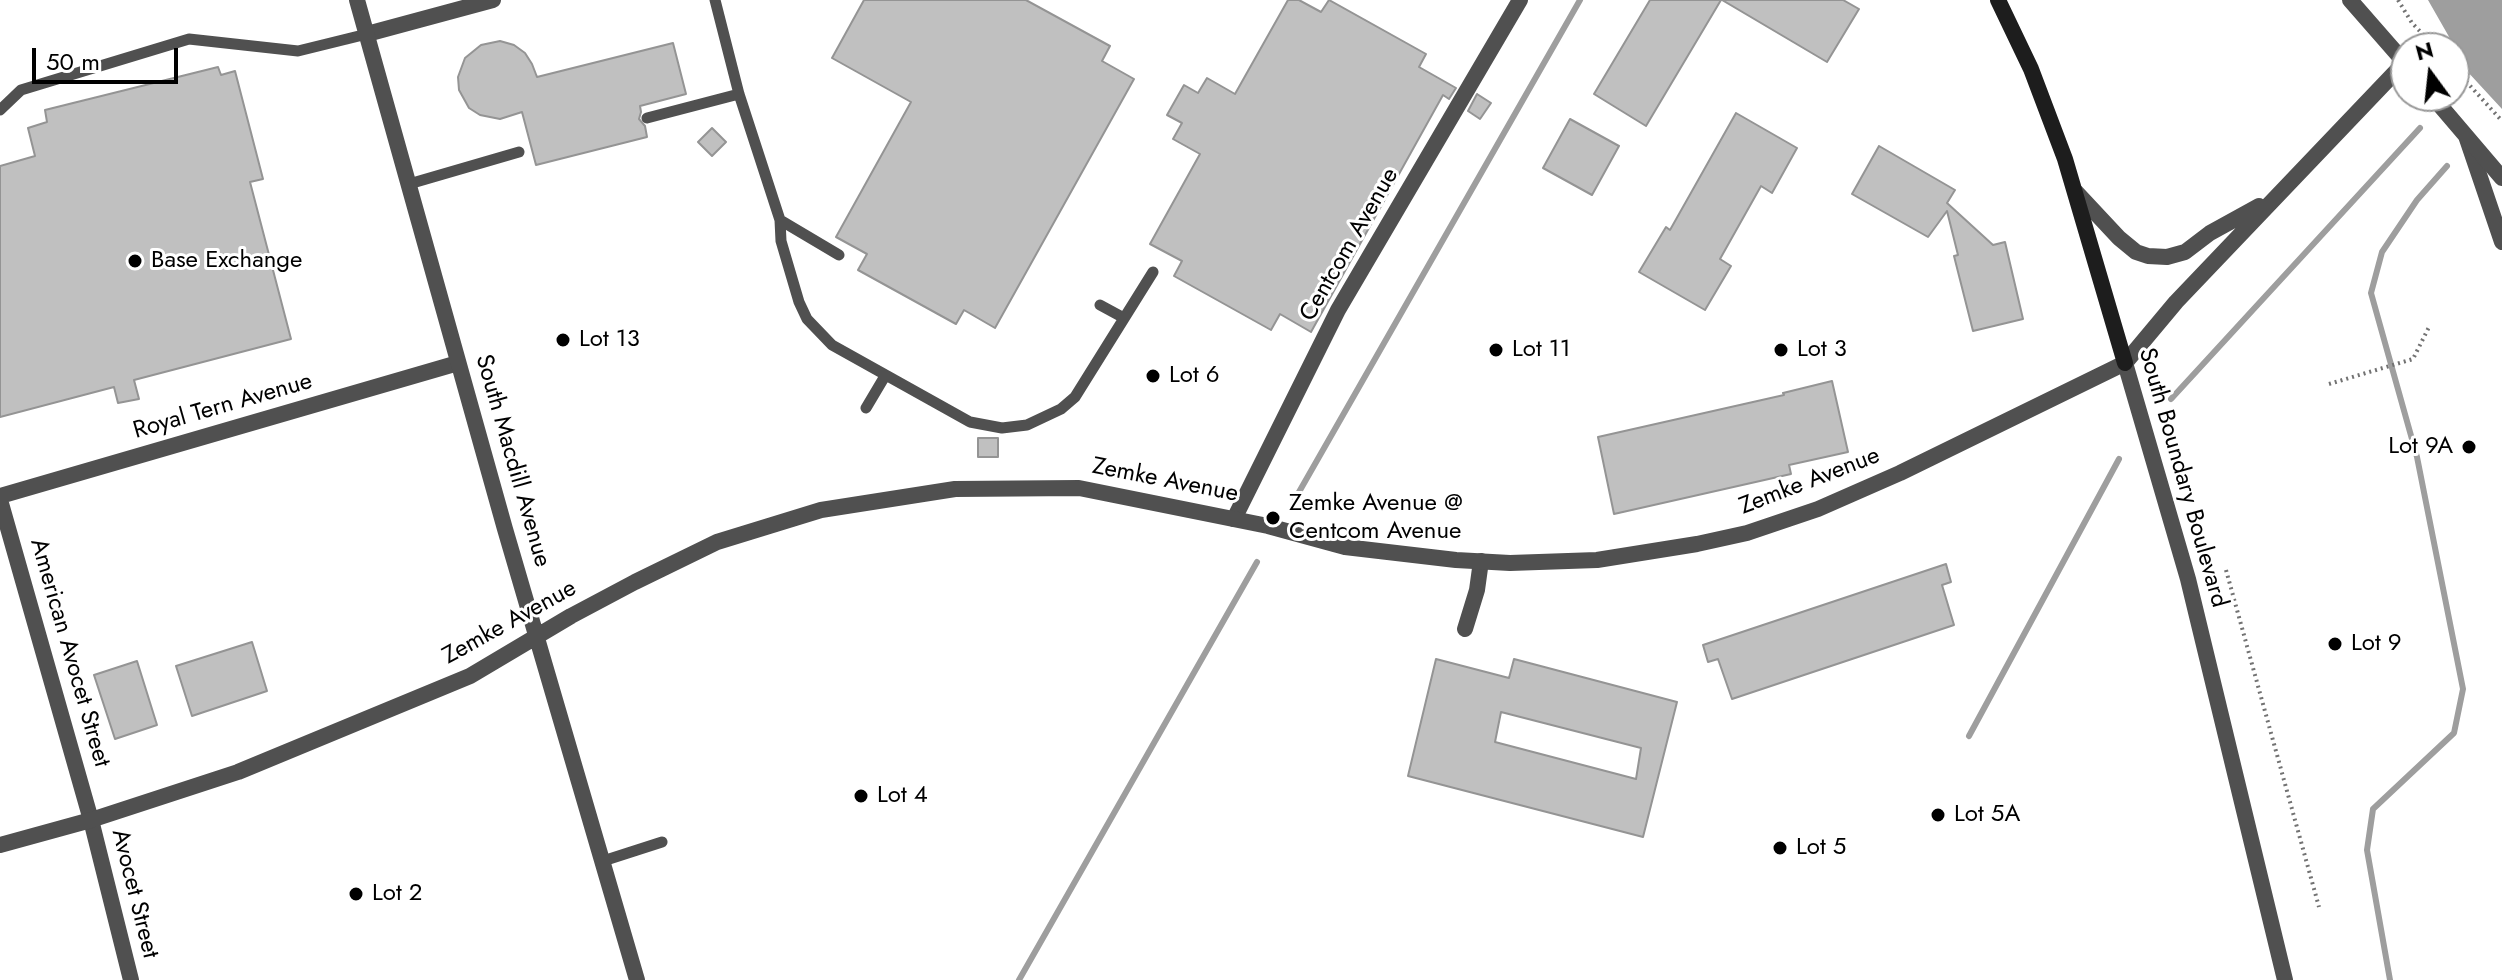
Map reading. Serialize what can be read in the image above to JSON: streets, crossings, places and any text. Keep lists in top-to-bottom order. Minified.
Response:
{"streets":{"main road":["South Boundary Boulevard"],"street":["Centcom Avenue","Royal Tern Avenue","South Macdill Avenue","Zemke Avenue","American Avocet Street","Avocet Street"]},"crossings":[["Centcom Avenue","Zemke Avenue"],["Royal Tern Avenue","South Macdill Avenue"],["Royal Tern Avenue","American Avocet Street"],["South Macdill Avenue","Zemke Avenue"],["South Boundary Boulevard","Zemke Avenue"],["Zemke Avenue","American Avocet Street"],["Zemke Avenue","Avocet Street"],["American Avocet Street","Avocet Street"]],"places":["Base Exchange","Lot 13","Lot 11","Lot 3","Lot 6","Lot 9A","Zemke Avenue @ Centcom Avenue","Lot 9","Lot 4","Lot 5A","Lot 5","Lot 2"],"scale_bar":"50 m","north":"top"}
